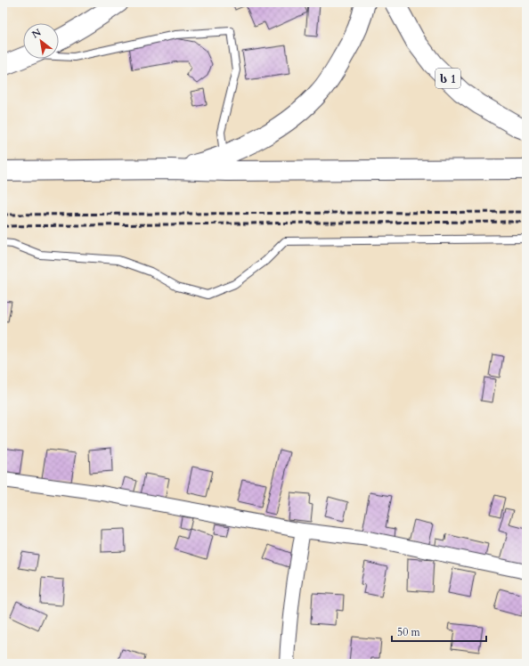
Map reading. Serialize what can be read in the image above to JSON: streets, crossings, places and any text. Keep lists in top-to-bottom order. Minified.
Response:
{"streets":{"main road":["ს 1"]},"scale_bar":"50 m","north":"top left"}
